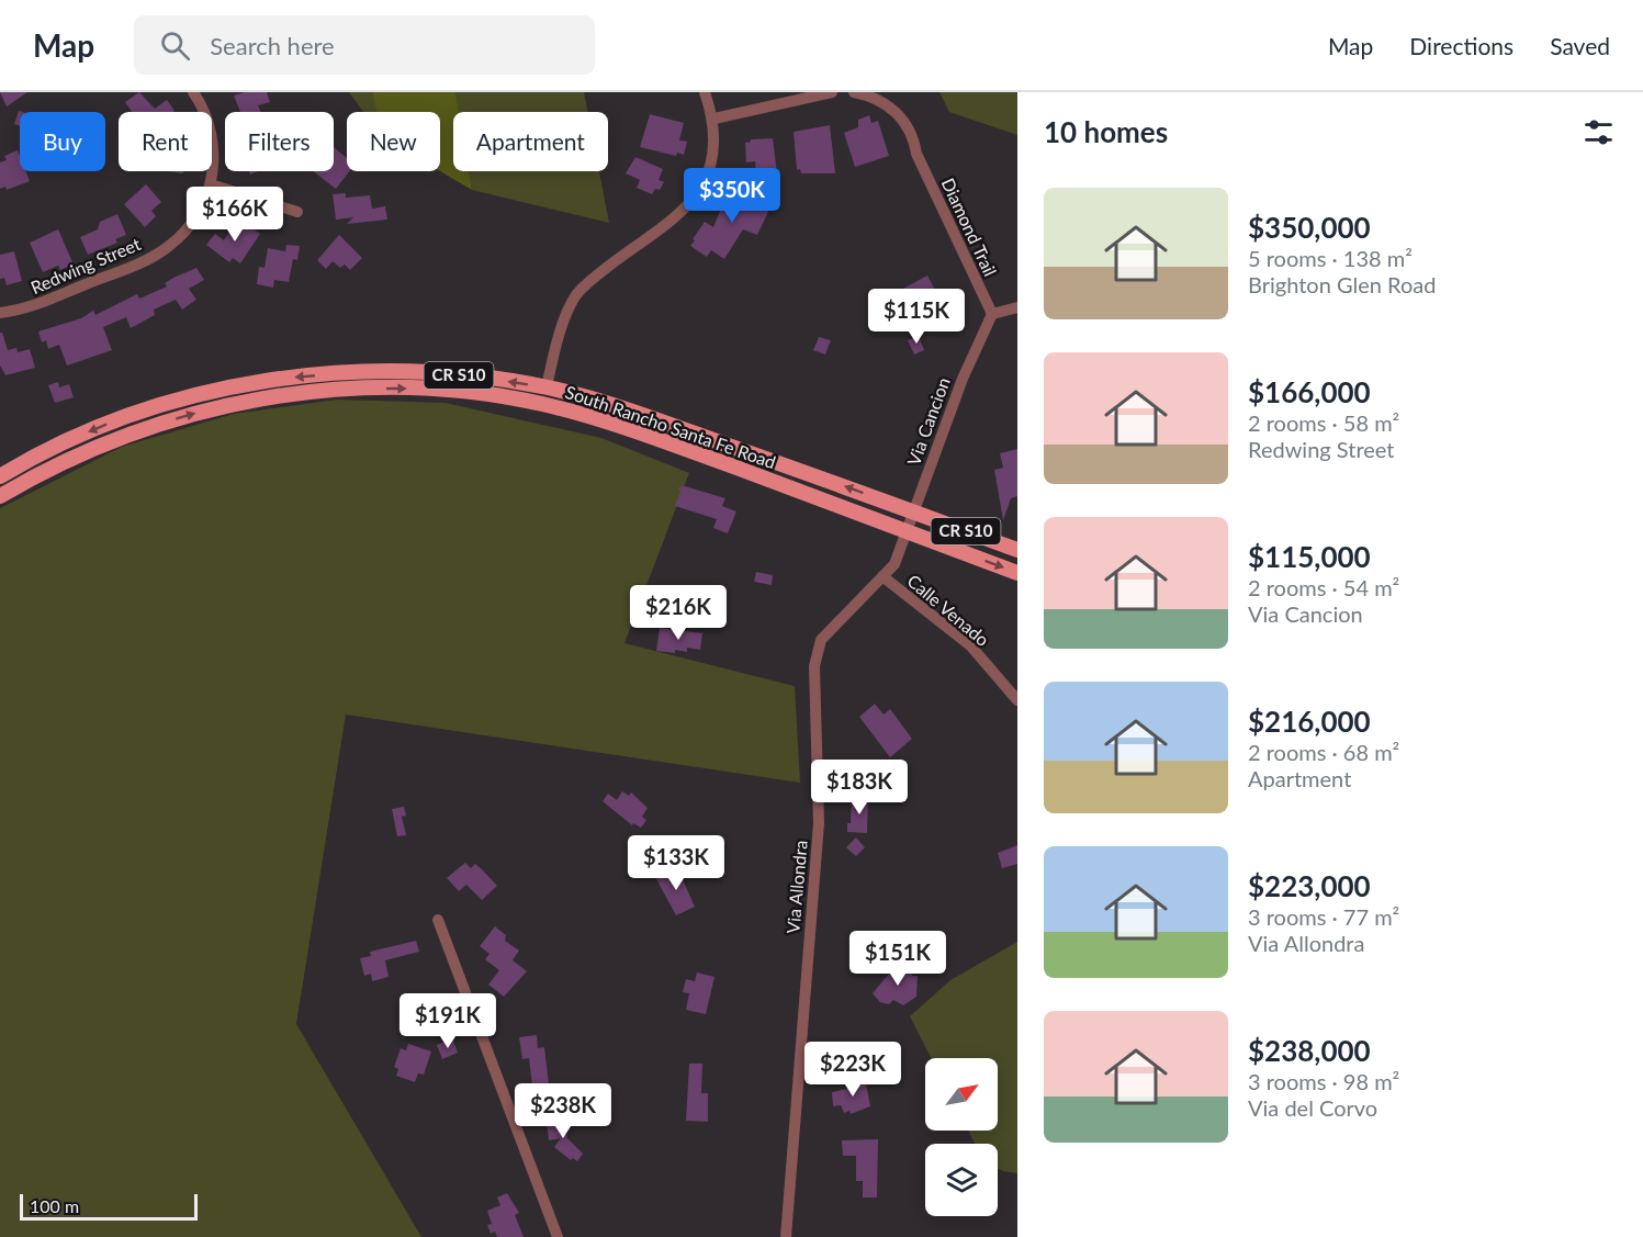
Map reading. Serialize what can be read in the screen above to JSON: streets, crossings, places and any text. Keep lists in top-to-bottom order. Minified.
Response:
{"streets":{"main road":["CR S10","South Rancho Santa Fe Road"],"street":["Diamond Trail","Redwing Street","Via Cancion","Calle Venado","Via Allondra"]},"crossings":[["Diamond Trail","Via Cancion"],["Via Cancion","South Rancho Santa Fe Road"],["Via Cancion","Via Allondra"],["South Rancho Santa Fe Road","Via Allondra"],["Calle Venado","Via Allondra"]],"scale_bar":"100 m","north":"top right","page":{"header":"Map","search":"Search here","nav":["Map","Directions","Saved"],"heading":"10 homes","chip":["Buy","Rent","Filters","New","Apartment"],"price":["$350K","$166K","$115K","$216K","$183K","$133K","$151K","$191K","$223K","$238K"],"list":[{"name":"$350,000","note":"5 rooms · 138 m² · Brighton Glen Road"},{"name":"$166,000","note":"2 rooms · 58 m² · Redwing Street"},{"name":"$115,000","note":"2 rooms · 54 m² · Via Cancion"},{"name":"$216,000","note":"2 rooms · 68 m² · Apartment"},{"name":"$223,000","note":"3 rooms · 77 m² · Via Allondra"},{"name":"$238,000","note":"3 rooms · 98 m² · Via del Corvo"}],"scale":"100 m"}}
